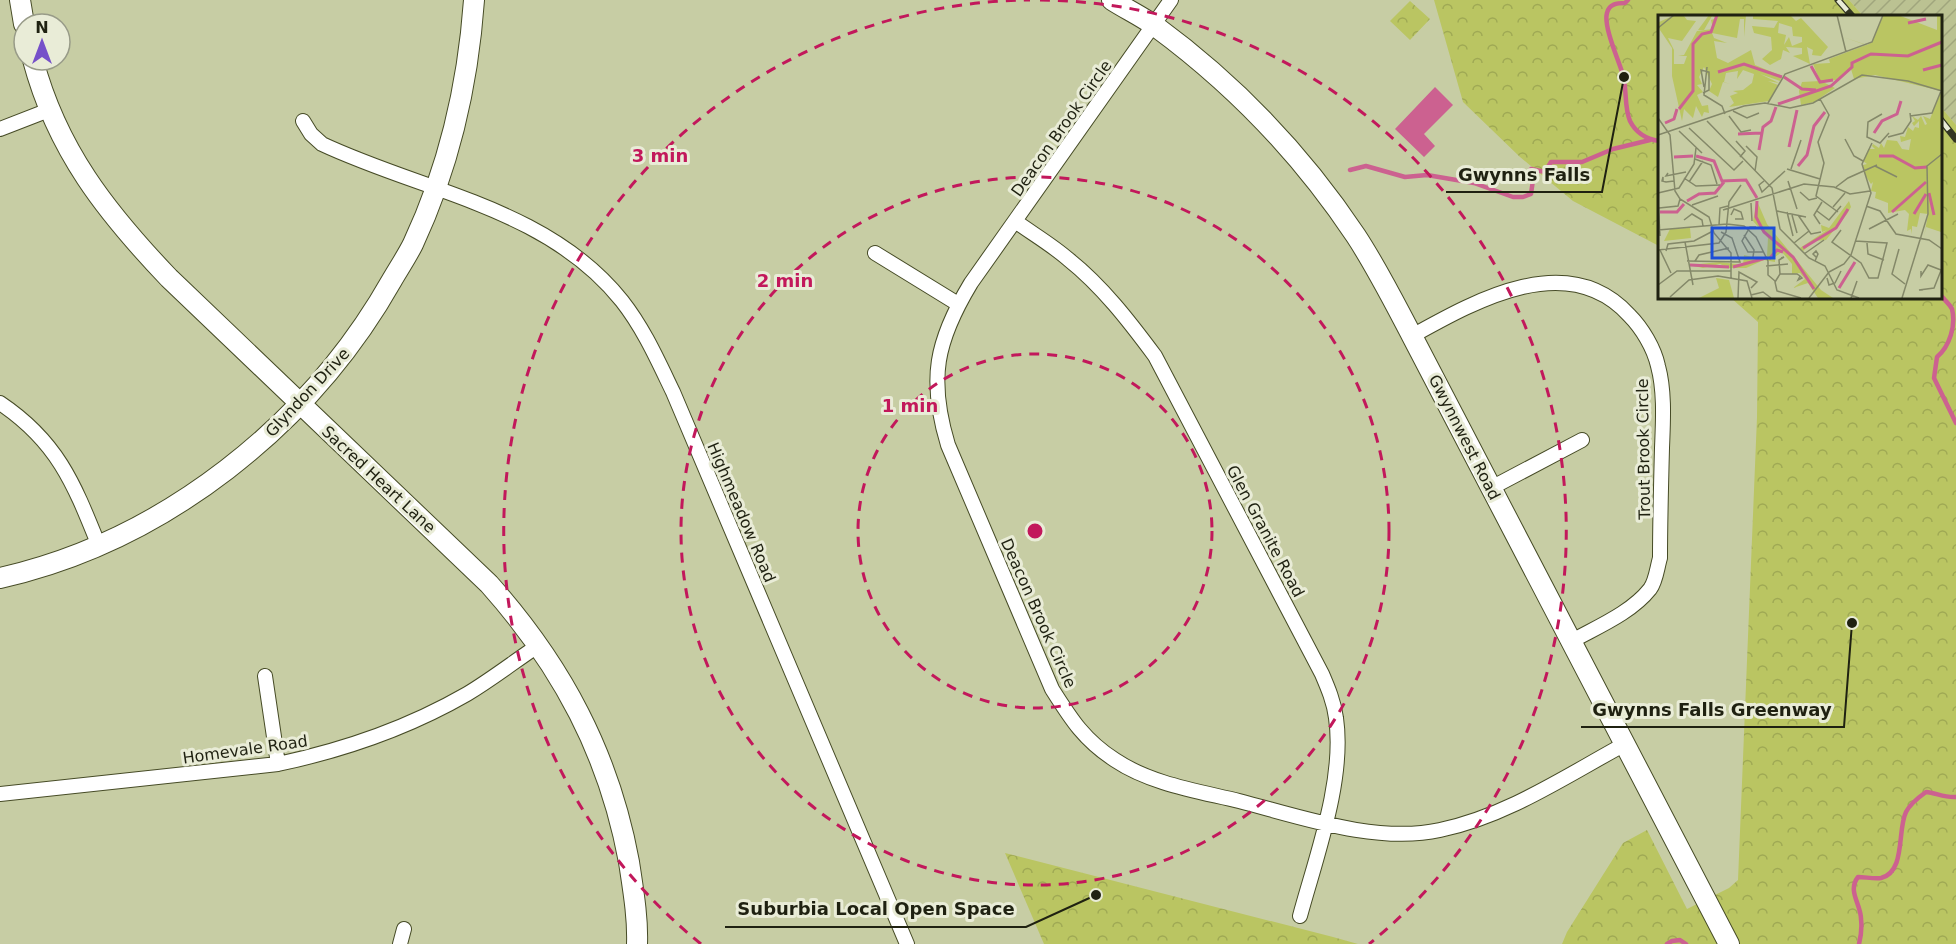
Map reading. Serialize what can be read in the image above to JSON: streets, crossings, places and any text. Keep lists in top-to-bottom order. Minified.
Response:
{"streets":{"street":["Deacon Brook Circle","Glyndon Drive","Gwynnwest Road","Trout Brook Circle","Sacred Heart Lane","Highmeadow Road","Glen Granite Road","Homevale Road"]},"crossings":[["Deacon Brook Circle","Gwynnwest Road"],["Deacon Brook Circle","Glen Granite Road"],["Glyndon Drive","Sacred Heart Lane"],["Glyndon Drive","Highmeadow Road"],["Gwynnwest Road","Trout Brook Circle"],["Sacred Heart Lane","Homevale Road"]],"places":["Gwynns Falls","Gwynns Falls Greenway","Suburbia Local Open Space"],"north":"top","rings":["3 min","2 min","1 min"]}
